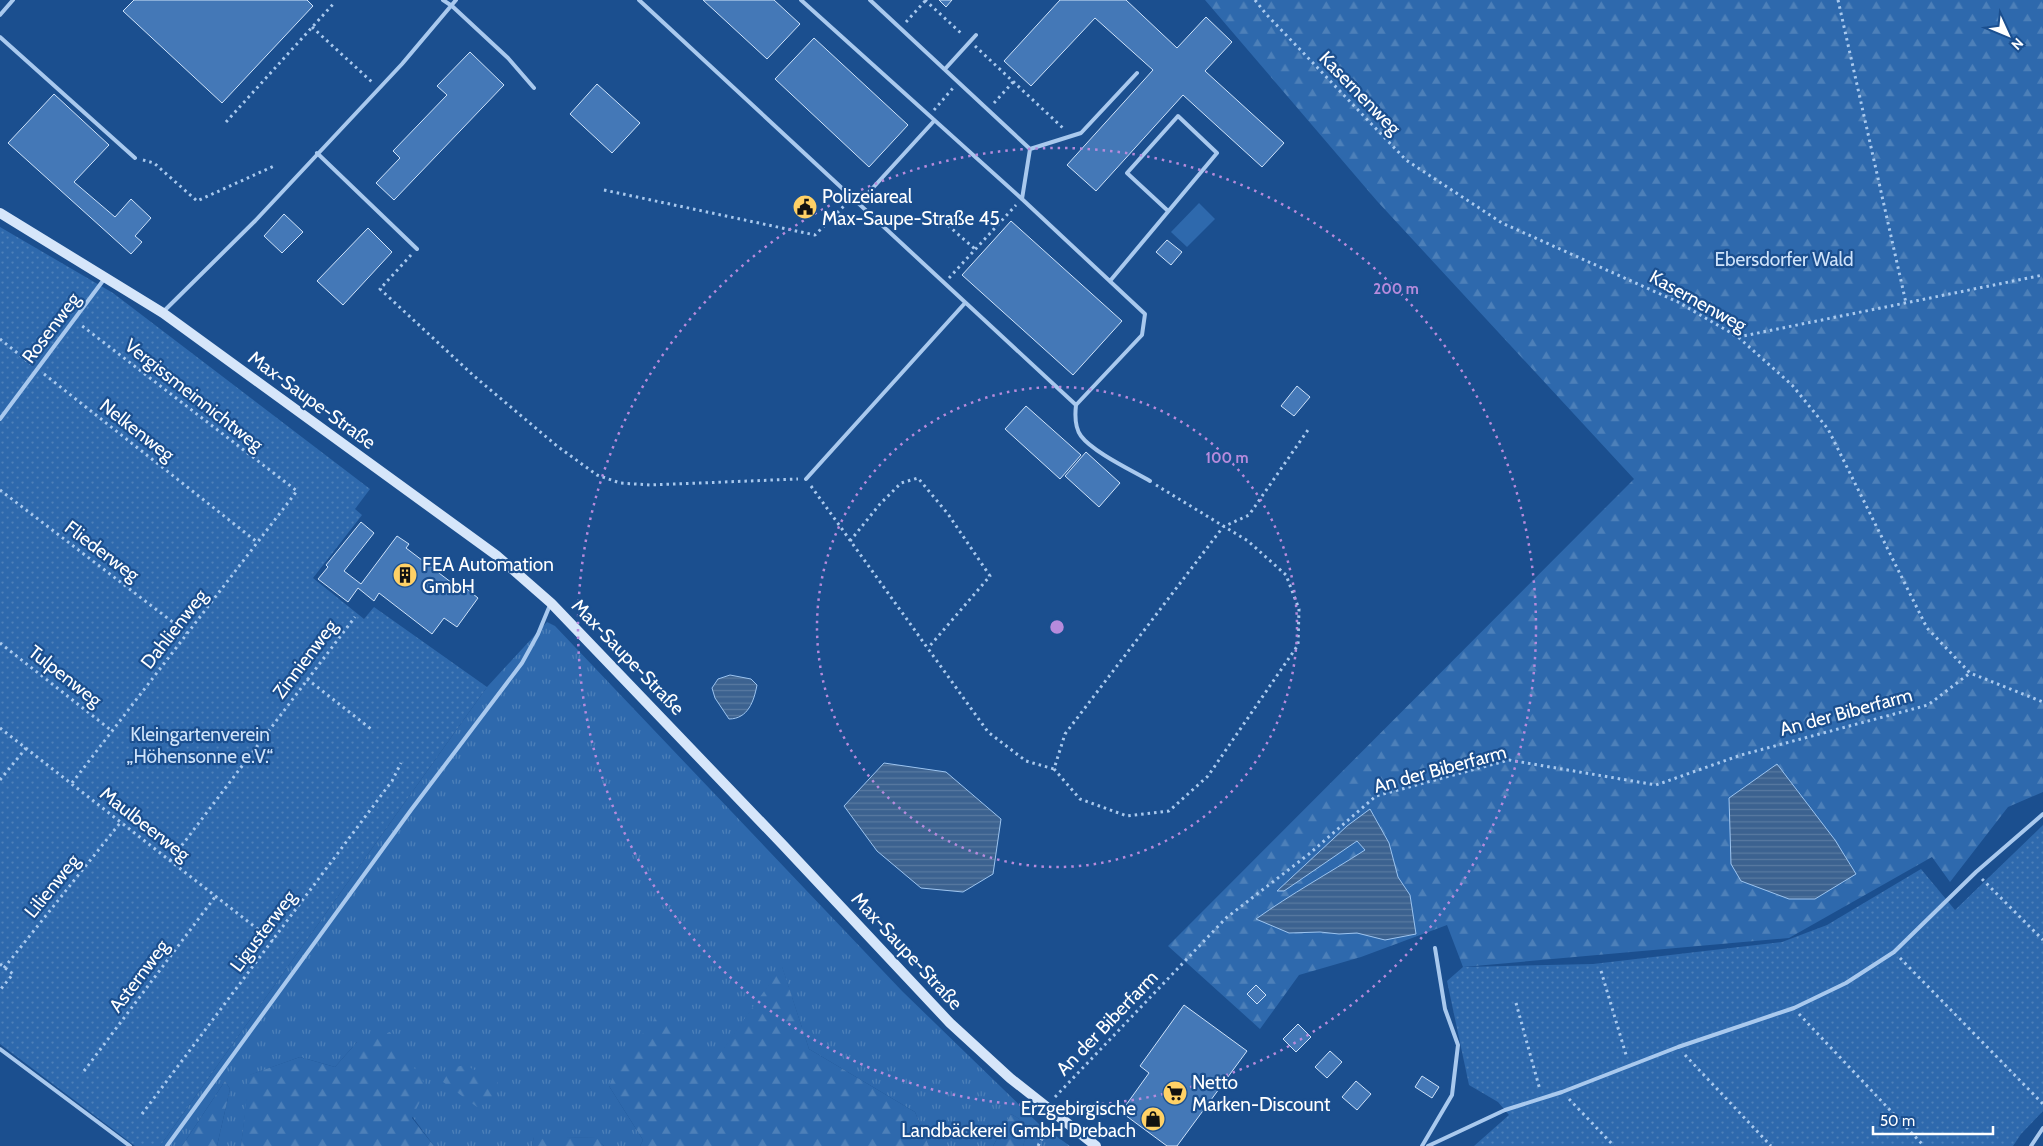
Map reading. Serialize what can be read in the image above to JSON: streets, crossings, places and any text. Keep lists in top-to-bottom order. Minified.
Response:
{"streets":{"street":["Max-Saupe-Straße"],"lane":["Rosenweg"],"path":["Kasernenweg","Vergissmeinnichtweg","Nelkenweg","Fliederweg","Dahlienweg","Zinnienweg","Tulpenweg","An der Biberfarm","Maulbeerweg","Lilienweg","Ligusterweg","Asternweg"]},"crossings":[["Kasernenweg","An der Biberfarm"],["Rosenweg","Vergissmeinnichtweg"],["Rosenweg","Max-Saupe-Straße"],["Rosenweg","Nelkenweg"],["Vergissmeinnichtweg","Dahlienweg"],["Max-Saupe-Straße","An der Biberfarm"],["Nelkenweg","Dahlienweg"],["Fliederweg","Dahlienweg"],["Dahlienweg","Tulpenweg"],["Dahlienweg","Maulbeerweg"],["Zinnienweg","Maulbeerweg"],["Maulbeerweg","Lilienweg"],["Maulbeerweg","Ligusterweg"],["Maulbeerweg","Asternweg"]],"parks":["Ebersdorfer Wald","Kleingartenverein „Höhensonne e.V.“"],"places":{"public building":["Polizeiareal Max-Saupe-Straße 45"],"building":["FEA Automation GmbH"],"supermarket":["Netto Marken-Discount"],"shop":["Erzgebirgische Landbäckerei GmbH Drebach"]},"scale_bar":"50 m","north":"bottom right","rings":["200 m","100 m"]}
